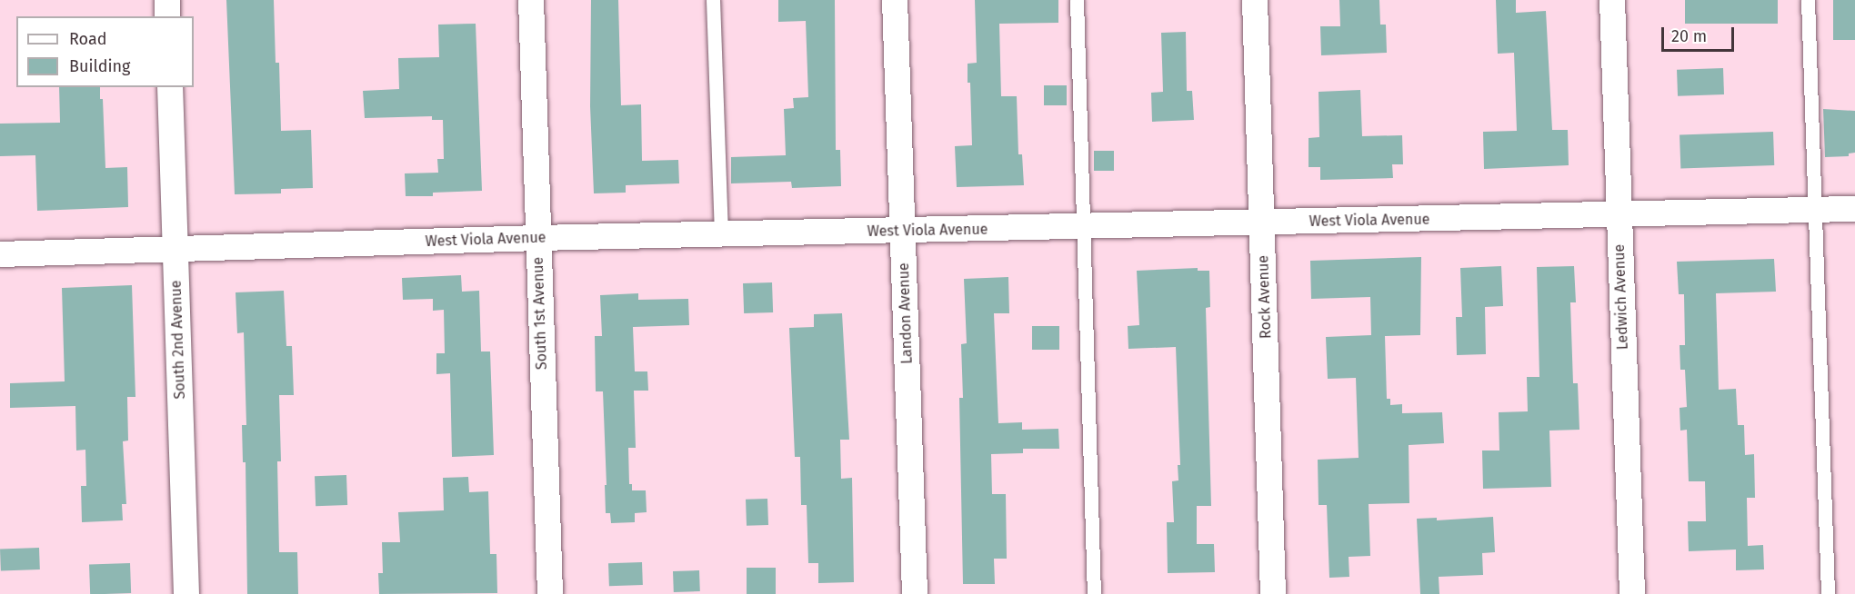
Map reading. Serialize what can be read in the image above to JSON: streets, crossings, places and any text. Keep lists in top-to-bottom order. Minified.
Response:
{"streets":{"street":["West Viola Avenue","Rock Avenue","Ledwich Avenue","South 1st Avenue","Landon Avenue","South 2nd Avenue"]},"crossings":[["West Viola Avenue","Rock Avenue"],["West Viola Avenue","Ledwich Avenue"],["West Viola Avenue","South 1st Avenue"],["West Viola Avenue","Landon Avenue"],["West Viola Avenue","South 2nd Avenue"]],"legend":["Road","Building"],"scale_bar":"20 m"}
